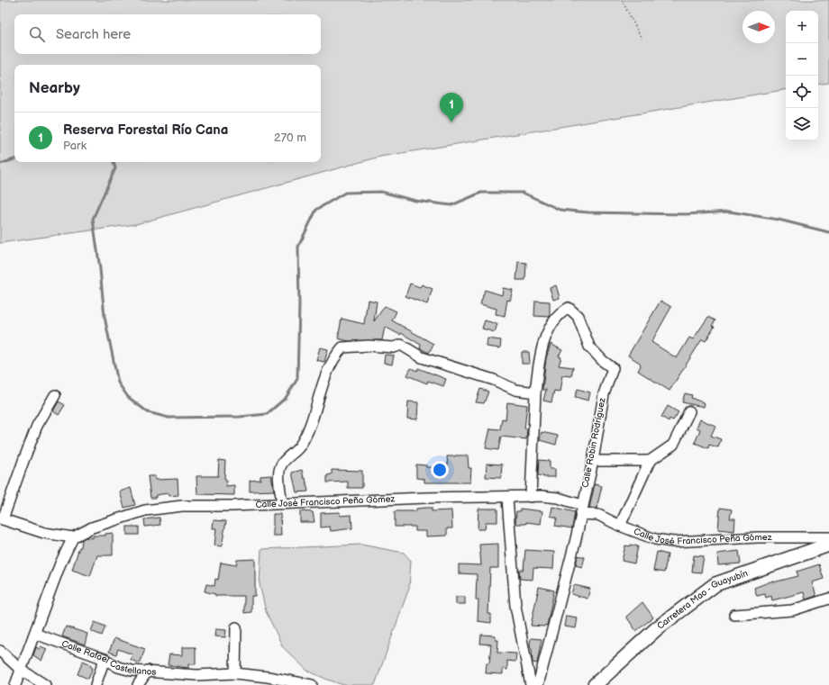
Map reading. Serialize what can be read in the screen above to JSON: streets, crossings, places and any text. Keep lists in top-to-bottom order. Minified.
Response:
{"streets":{"main road":["Carretera Mao - Guayubín"],"street":["Calle Robin Rodríguez","Calle José Francisco Peña Gómez","Calle Rafael Castellanos"]},"crossings":[["Calle Robin Rodríguez","Calle José Francisco Peña Gómez"]],"north":"right","page":{"map_buttons":["+","−"],"search":"Search here","heading":"Nearby","pins":"1","list":[{"mark":"1","name":"Reserva Forestal Río Cana","note":"Park","value":"270 m"}]}}
